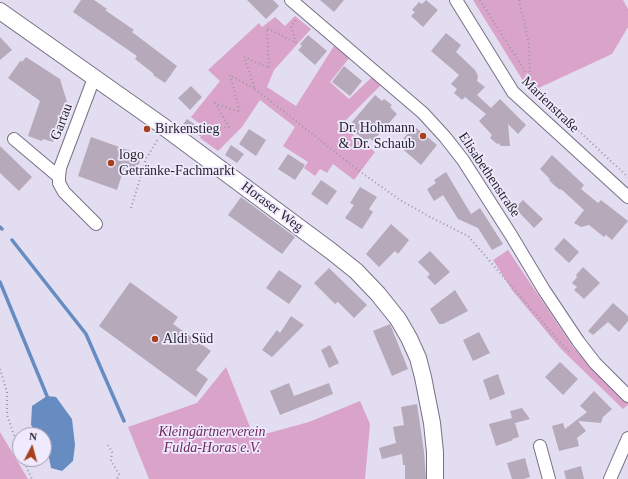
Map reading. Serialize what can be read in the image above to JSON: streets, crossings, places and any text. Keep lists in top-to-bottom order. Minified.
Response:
{"streets":{"main road":["Horaser Weg"],"street":["Marienstraße","Gartau","Elisabethenstraße"]},"crossings":[["Gartau","Horaser Weg"]],"parks":["Kleingärtnerverein Fulda-Horas e.V."],"places":["Birkenstieg","Dr. Hohmann & Dr. Schaub","logo Getränke-Fachmarkt","Aldi Süd"],"north":"top"}
